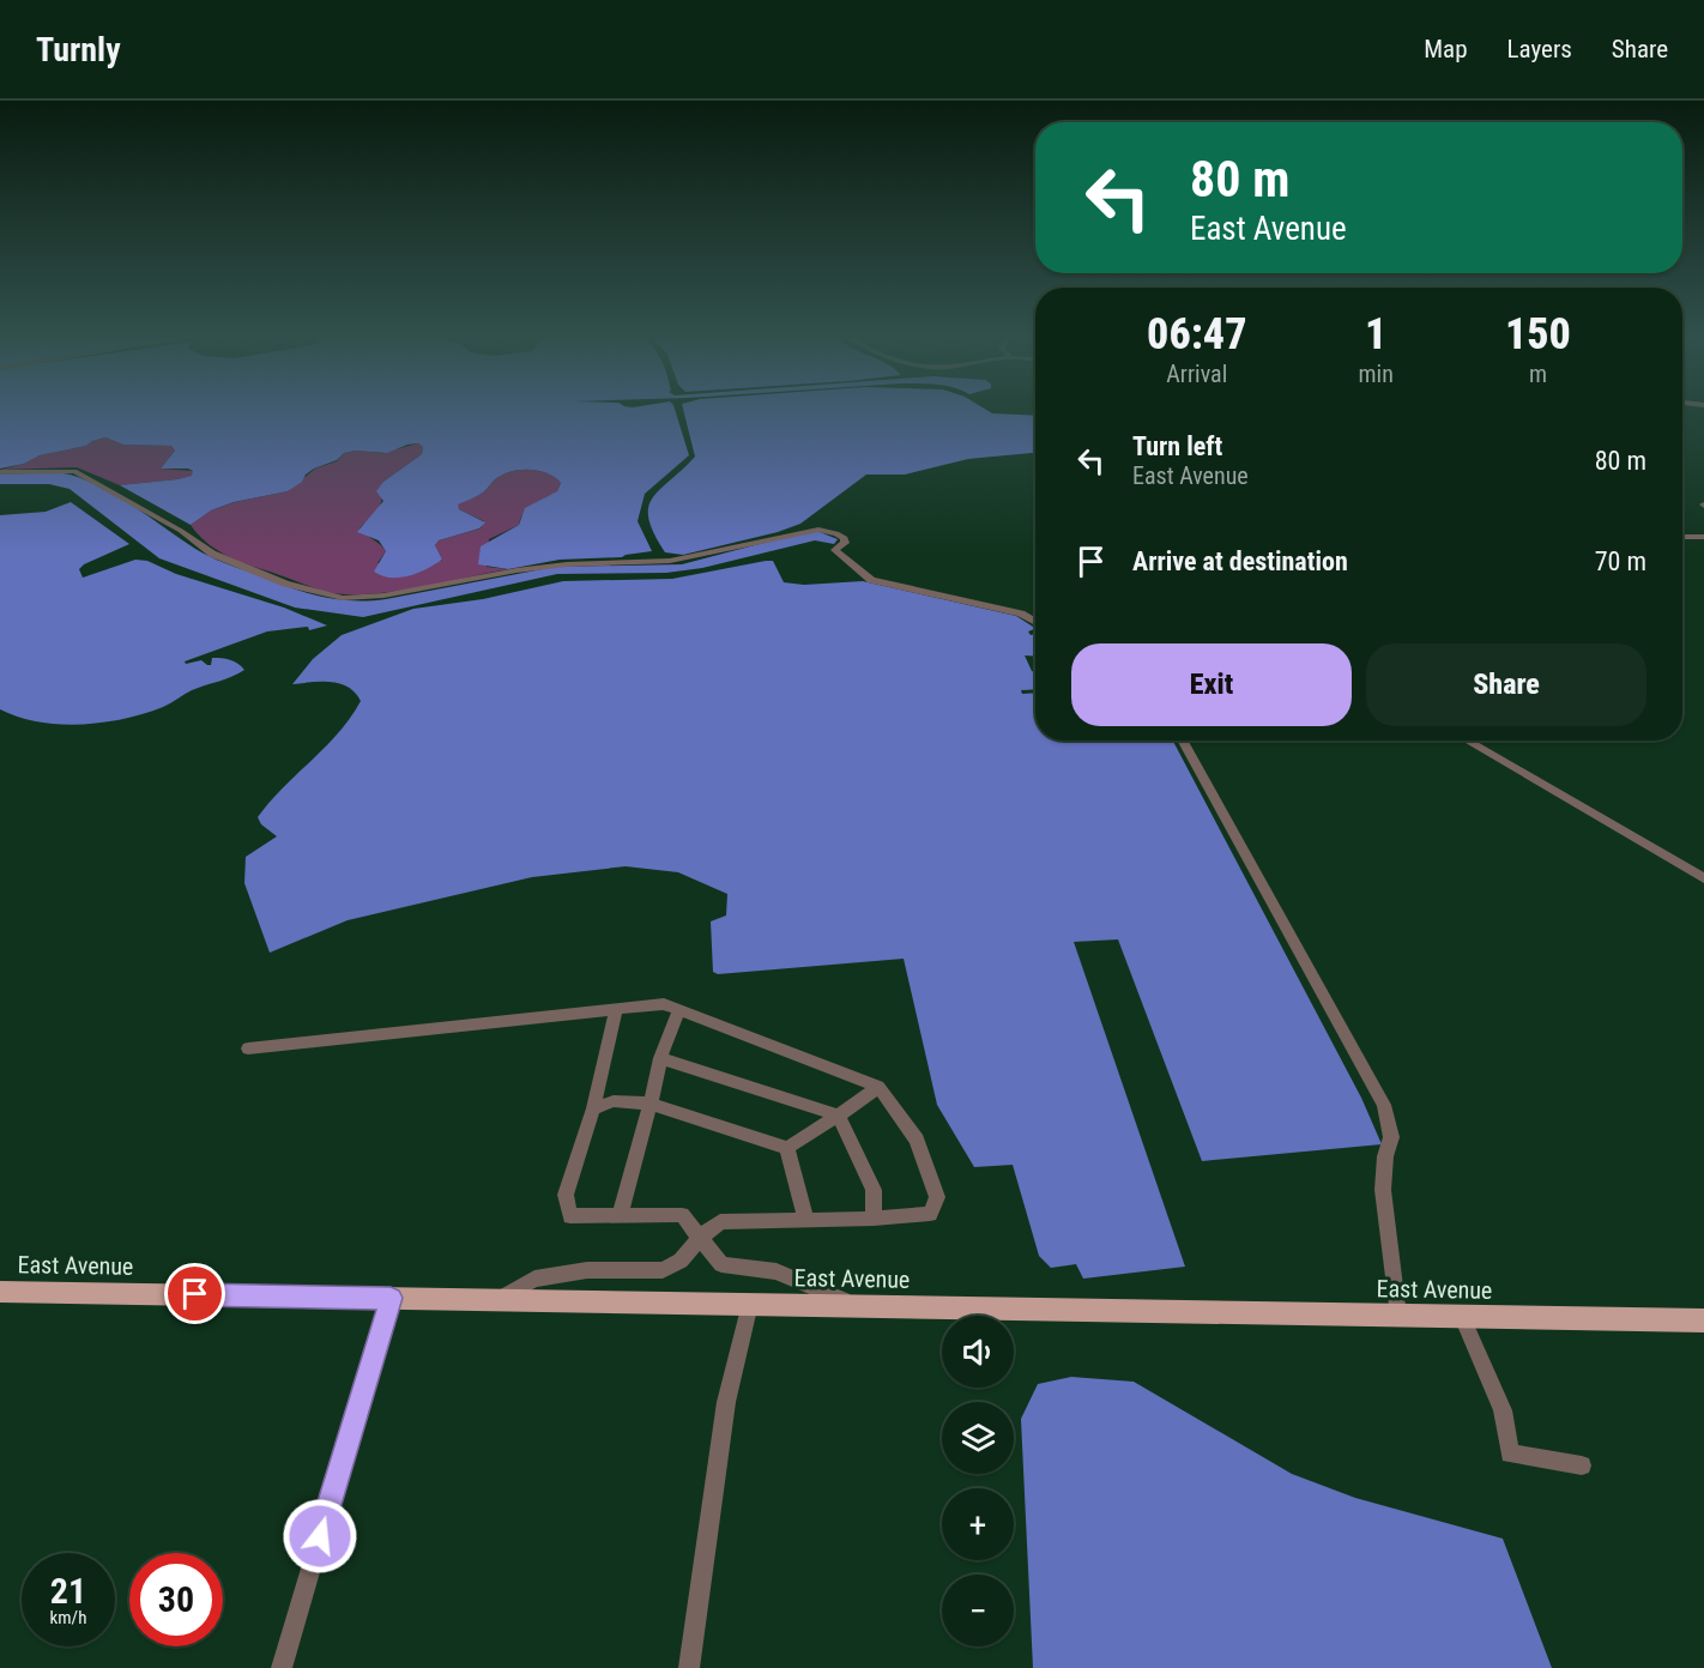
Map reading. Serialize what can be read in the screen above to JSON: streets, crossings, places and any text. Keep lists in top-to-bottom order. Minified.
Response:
{"streets":{"main road":["East Avenue"]},"page":{"header":"Turnly","nav":["Map","Layers","Share"],"turn":["80 m","East Avenue"],"eta":["06:47","Arrival","1","min","150","m"],"list":[{"name":"Turn left","note":"East Avenue","value":"80 m"},{"name":"Arrive at destination","value":"70 m"}],"buttons":["Exit","Share"],"map_buttons":["+","−"],"speed":"21 km/h","limit":"30"}}
